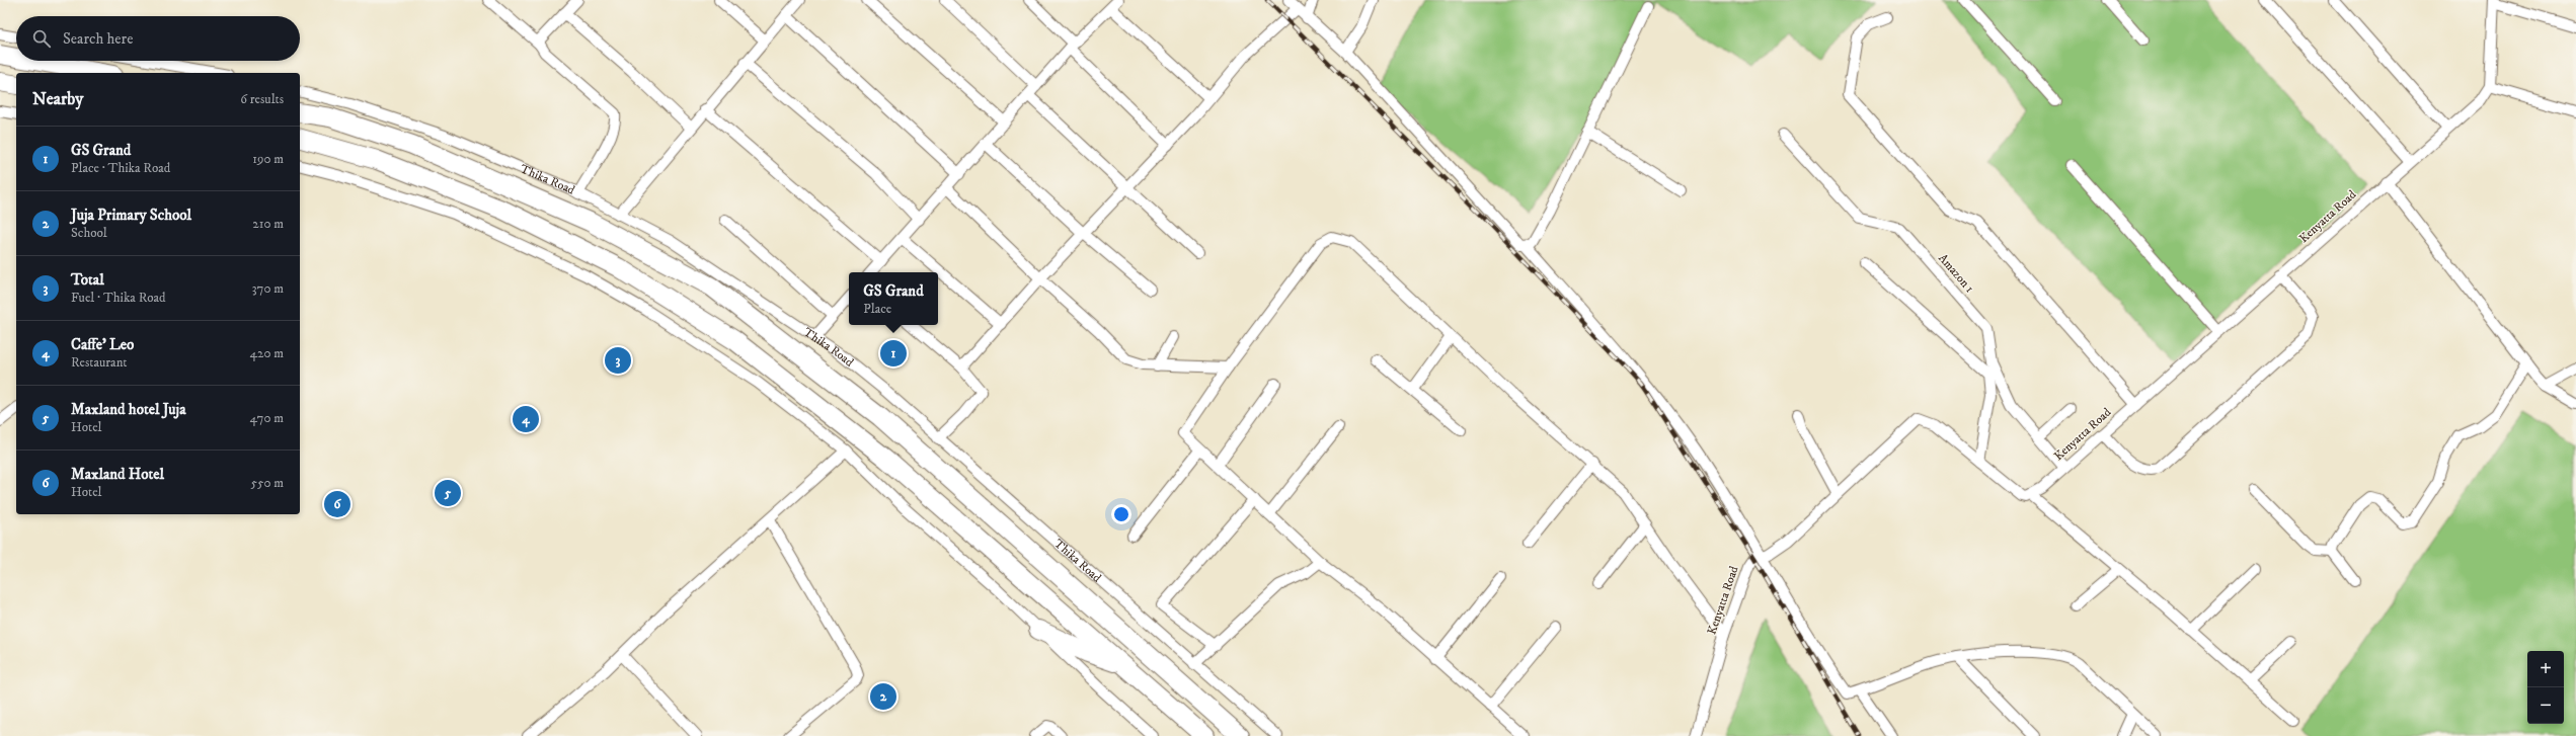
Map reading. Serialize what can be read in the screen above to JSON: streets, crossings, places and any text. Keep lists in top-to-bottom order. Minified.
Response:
{"streets":{"highway":["Thika Road"],"street":["Kenyatta Road","Amazon 1"]},"crossings":[["Kenyatta Road","Amazon 1"]],"page":{"search":"Search here","heading":["Nearby","6 results"],"list":[{"mark":"1","name":"GS Grand","note":"Place · Thika Road","value":"190 m"},{"mark":"2","name":"Juja Primary School","note":"School","value":"210 m"},{"mark":"3","name":"Total","note":"Fuel · Thika Road","value":"370 m"},{"mark":"4","name":"Caffe' Leo","note":"Restaurant","value":"420 m"},{"mark":"5","name":"Maxland hotel Juja","note":"Hotel","value":"470 m"},{"mark":"6","name":"Maxland Hotel","note":"Hotel","value":"550 m"}],"popup":["GS Grand","Place"],"pins":["1","3","4","5","6","2"],"map_buttons":["+","−"]}}
